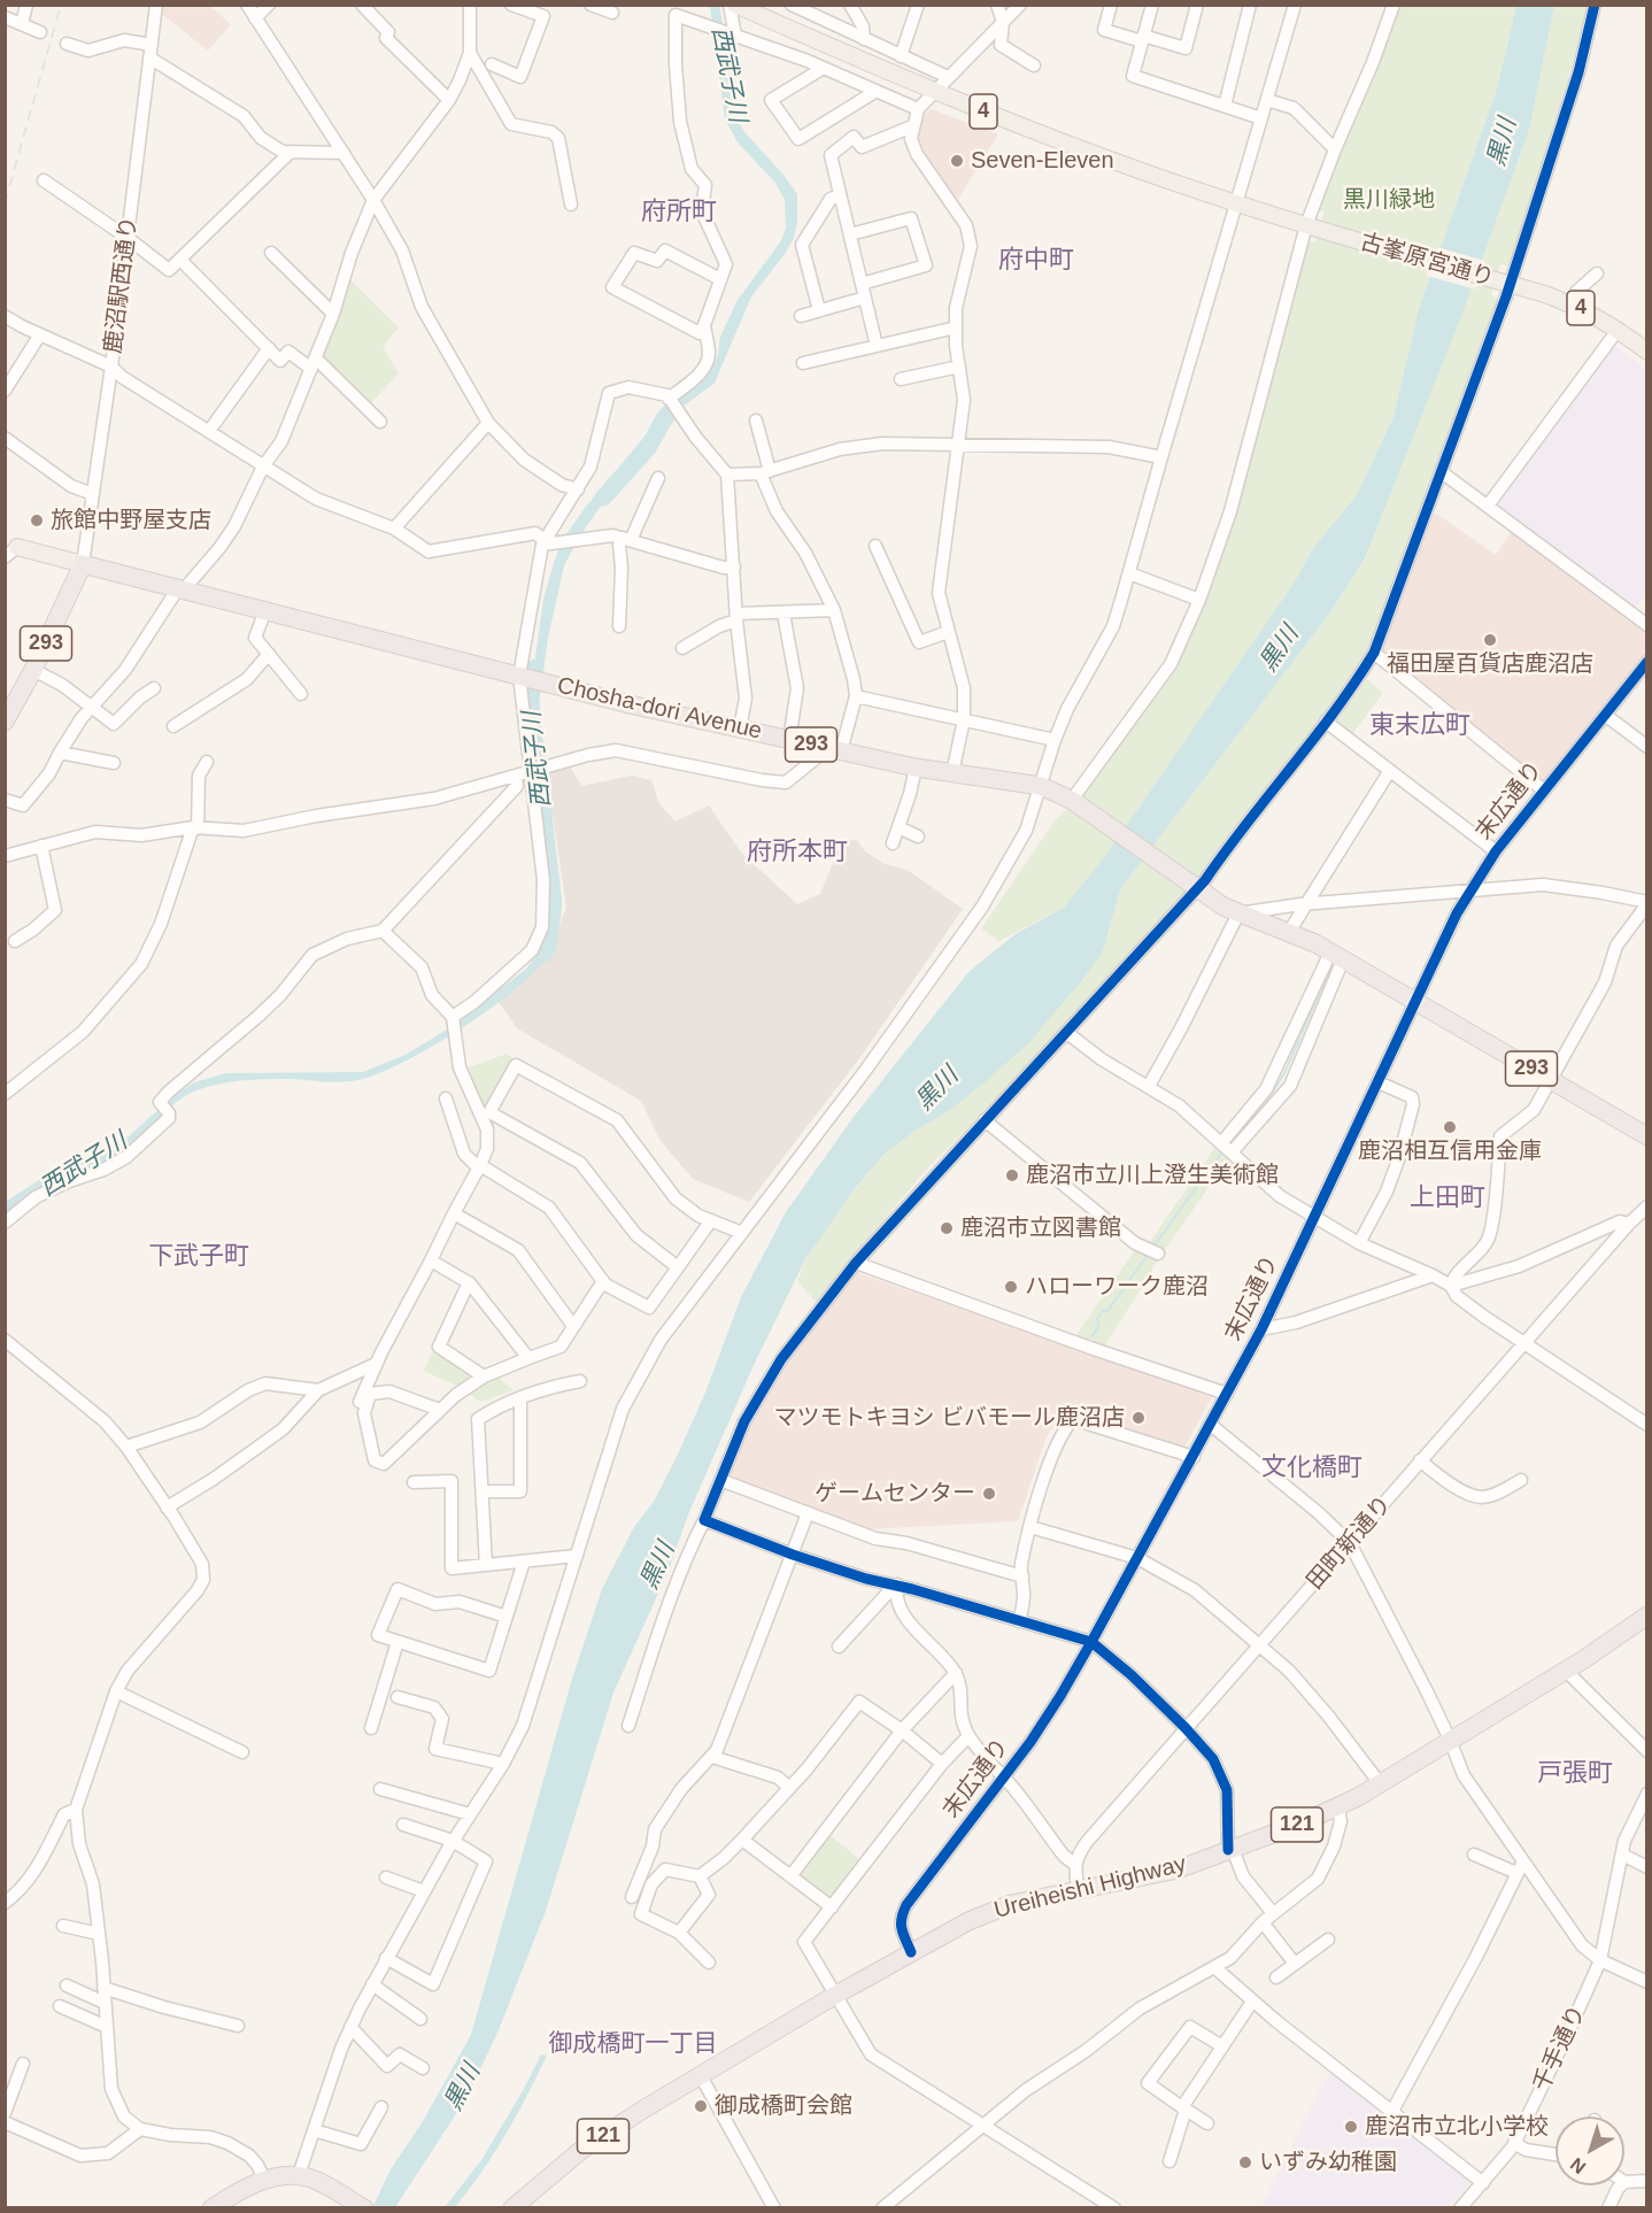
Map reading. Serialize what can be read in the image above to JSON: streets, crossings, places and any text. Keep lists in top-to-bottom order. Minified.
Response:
{"streets":{"highway":["293","Chosha-dori Avenue","121","Ureiheishi Highway"],"main road":["4","古峯原宮通り"],"street":["鹿沼駅西通り","末広通り","田町新通り","千手通り"]},"crossings":[["4","古峯原宮通り"],["鹿沼駅西通り","293"],["鹿沼駅西通り","Chosha-dori Avenue"],["293","Chosha-dori Avenue"],["Chosha-dori Avenue","末広通り"],["末広通り","Ureiheishi Highway"]],"districts":["府所町","府中町","東末広町","府所本町","上田町","下武子町","文化橋町","戸張町","御成橋町一丁目"],"water":["西武子川","黒川"],"parks":["黒川緑地"],"places":["Seven-Eleven","旅館中野屋支店","福田屋百貨店鹿沼店","鹿沼相互信用金庫","鹿沼市立川上澄生美術館","鹿沼市立図書館","ハローワーク鹿沼","マツモトキヨシ ビバモール鹿沼店","ゲームセンター","御成橋町会館","鹿沼市立北小学校","いずみ幼稚園"],"north":"bottom left"}
